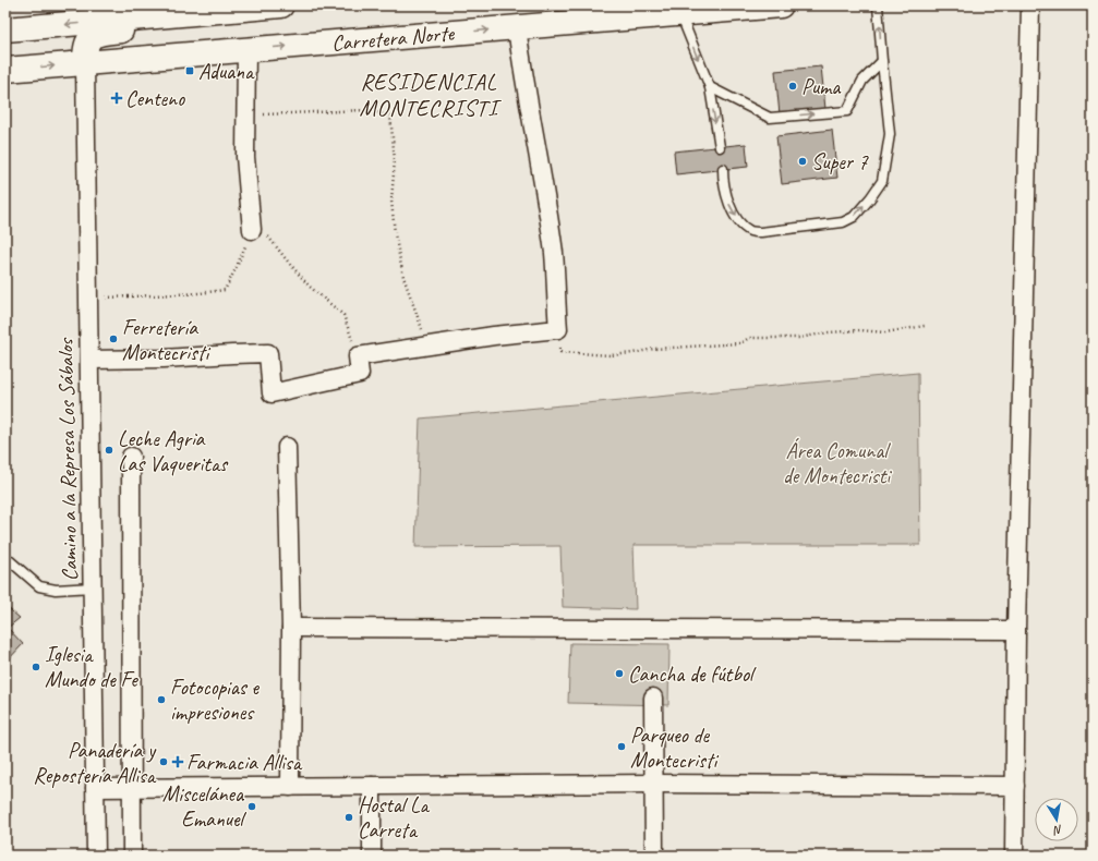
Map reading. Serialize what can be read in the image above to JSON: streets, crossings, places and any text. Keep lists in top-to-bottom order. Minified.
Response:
{"streets":{"highway":["Carretera Norte"],"street":["Camino a la Represa Los Sábalos"]},"crossings":[["Carretera Norte","Camino a la Represa Los Sábalos"]],"districts":["RESIDENCIAL MONTECRISTI"],"parks":["Área Comunal de Montecristi"],"places":{"transit":["Aduana"],"other":["Puma","Super 7","Ferretería Montecristi","Leche Agria Las Vaqueritas","Iglesia Mundo de Fe","Cancha de fútbol","Fotocopias e impresiones","Parqueo de Montecristi","Panadería y Repostería Allisa","Miscelánea Emanuel","Hostal La Carreta"],"health":["Centeno","Farmacia Allisa"]},"north":"bottom"}
